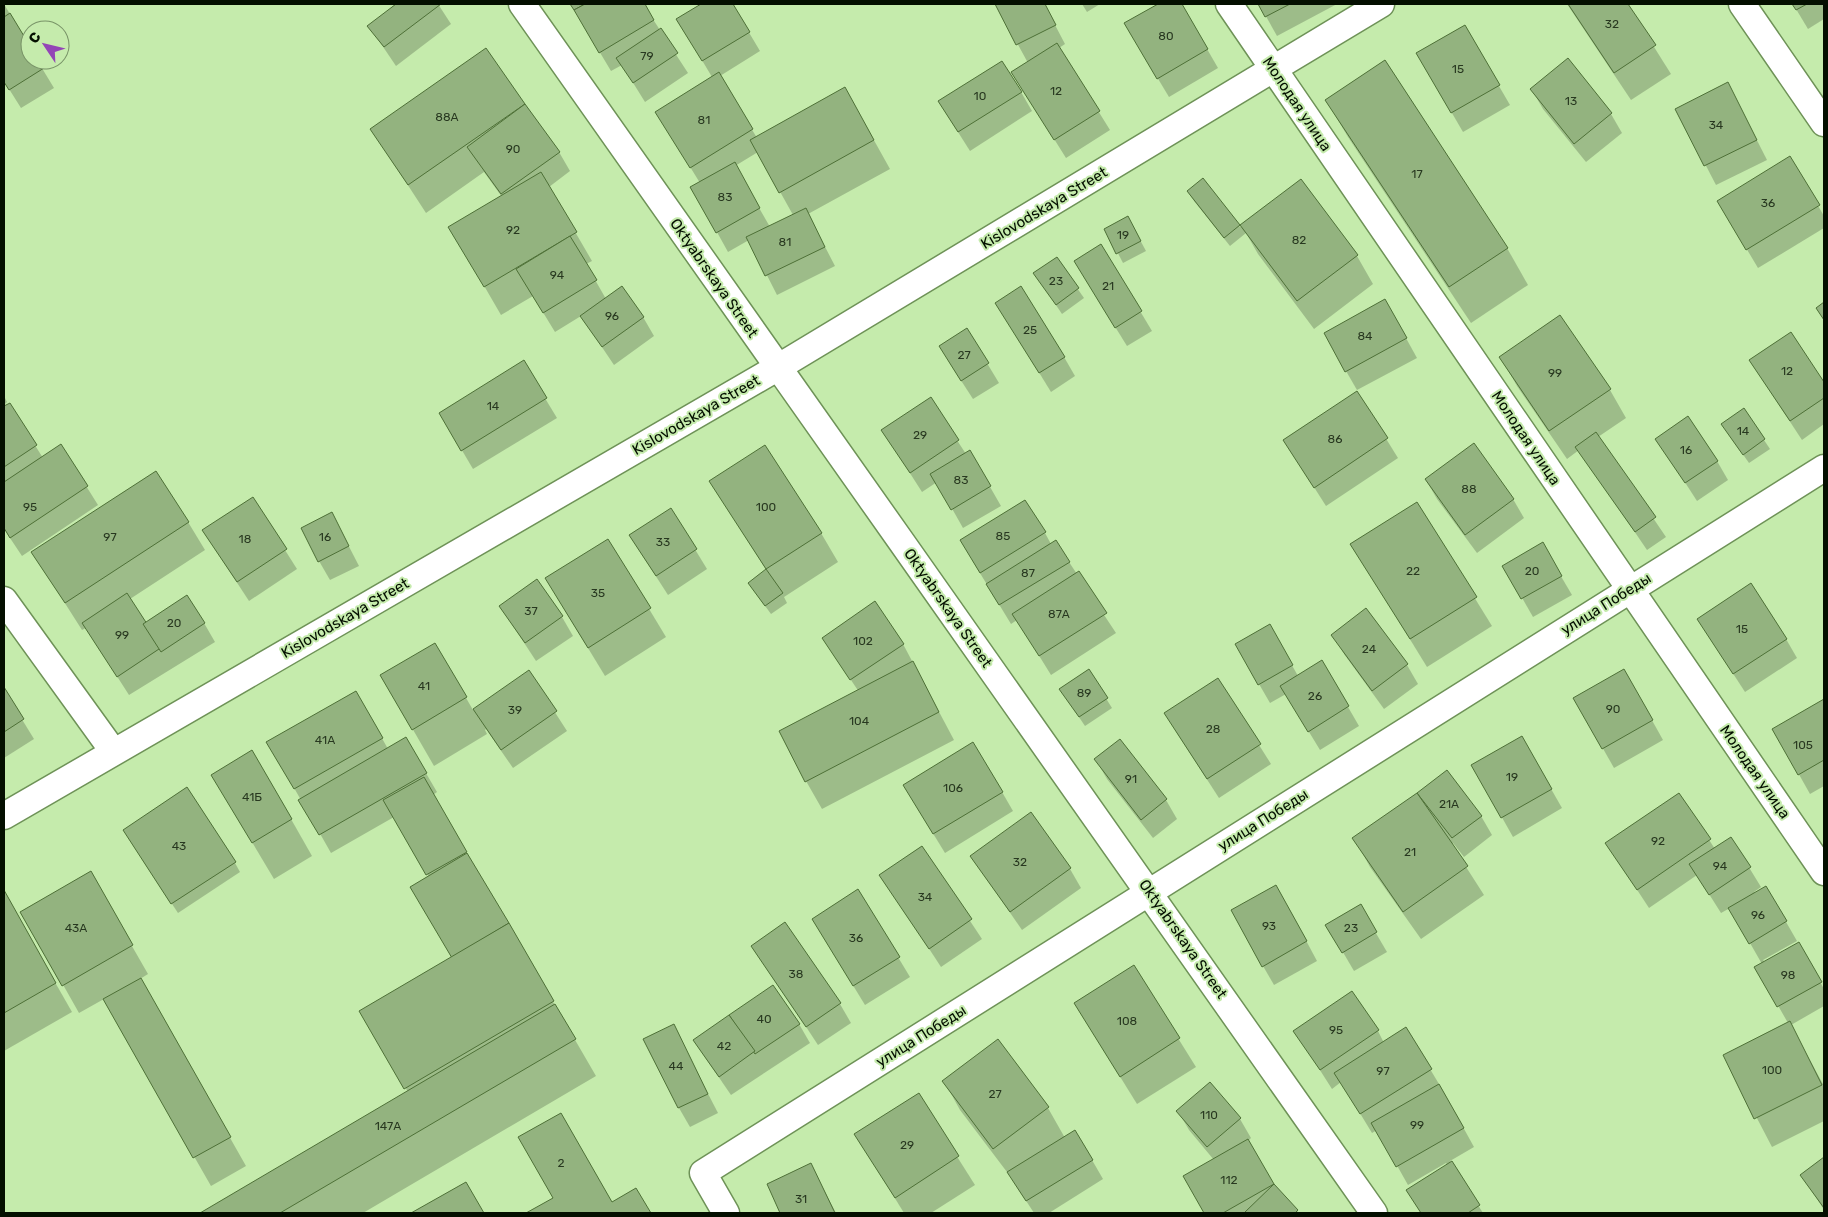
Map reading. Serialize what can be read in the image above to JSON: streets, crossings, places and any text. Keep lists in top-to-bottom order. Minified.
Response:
{"streets":{"street":["Молодая улица","Kislovodskaya Street","Oktyabrskaya Street","улица Победы"]},"crossings":[["Молодая улица","Kislovodskaya Street"],["Молодая улица","улица Победы"],["Kislovodskaya Street","Oktyabrskaya Street"],["Oktyabrskaya Street","улица Победы"]],"house_numbers":["32","80","79","15","12","10","13","88А","81","34","90","17","83","36","92","19","82","81","94","23","21","96","25","84","27","12","99","14","14","29","86","16","83","88","95","100","85","97","16","18","33","22","20","87","35","37","87А","20","15","99","102","24","41","89","26","90","39","104","28","41А","105","19","91","106","41Б","21А","92","43","21","32","94","34","96","93","43А","23","36","38","98","40","108","95","42","44","100","97","27","110","99","147А","29","2","112","31"],"north":"top left"}
